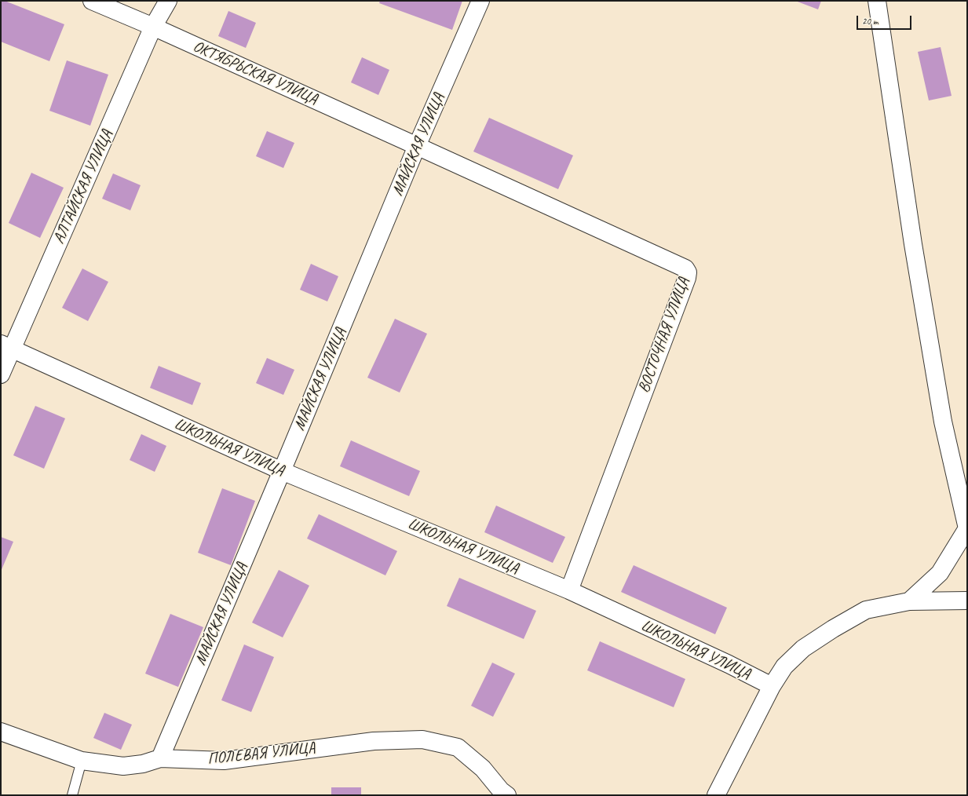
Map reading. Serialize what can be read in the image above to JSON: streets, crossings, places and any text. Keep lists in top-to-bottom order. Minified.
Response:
{"streets":{"street":["ОКТЯБРЬСКАЯ УЛИЦА","МАЙСКАЯ УЛИЦА","АЛТАЙСКАЯ УЛИЦА","ВОСТОЧНАЯ УЛИЦА","ШКОЛЬНАЯ УЛИЦА","ПОЛЕВАЯ УЛИЦА"]},"crossings":[["ОКТЯБРЬСКАЯ УЛИЦА","МАЙСКАЯ УЛИЦА"],["ОКТЯБРЬСКАЯ УЛИЦА","АЛТАЙСКАЯ УЛИЦА"],["ОКТЯБРЬСКАЯ УЛИЦА","ВОСТОЧНАЯ УЛИЦА"],["МАЙСКАЯ УЛИЦА","ВОСТОЧНАЯ УЛИЦА"],["МАЙСКАЯ УЛИЦА","ШКОЛЬНАЯ УЛИЦА"],["МАЙСКАЯ УЛИЦА","ПОЛЕВАЯ УЛИЦА"],["АЛТАЙСКАЯ УЛИЦА","ШКОЛЬНАЯ УЛИЦА"],["ВОСТОЧНАЯ УЛИЦА","ШКОЛЬНАЯ УЛИЦА"]],"scale_bar":"20 m"}
